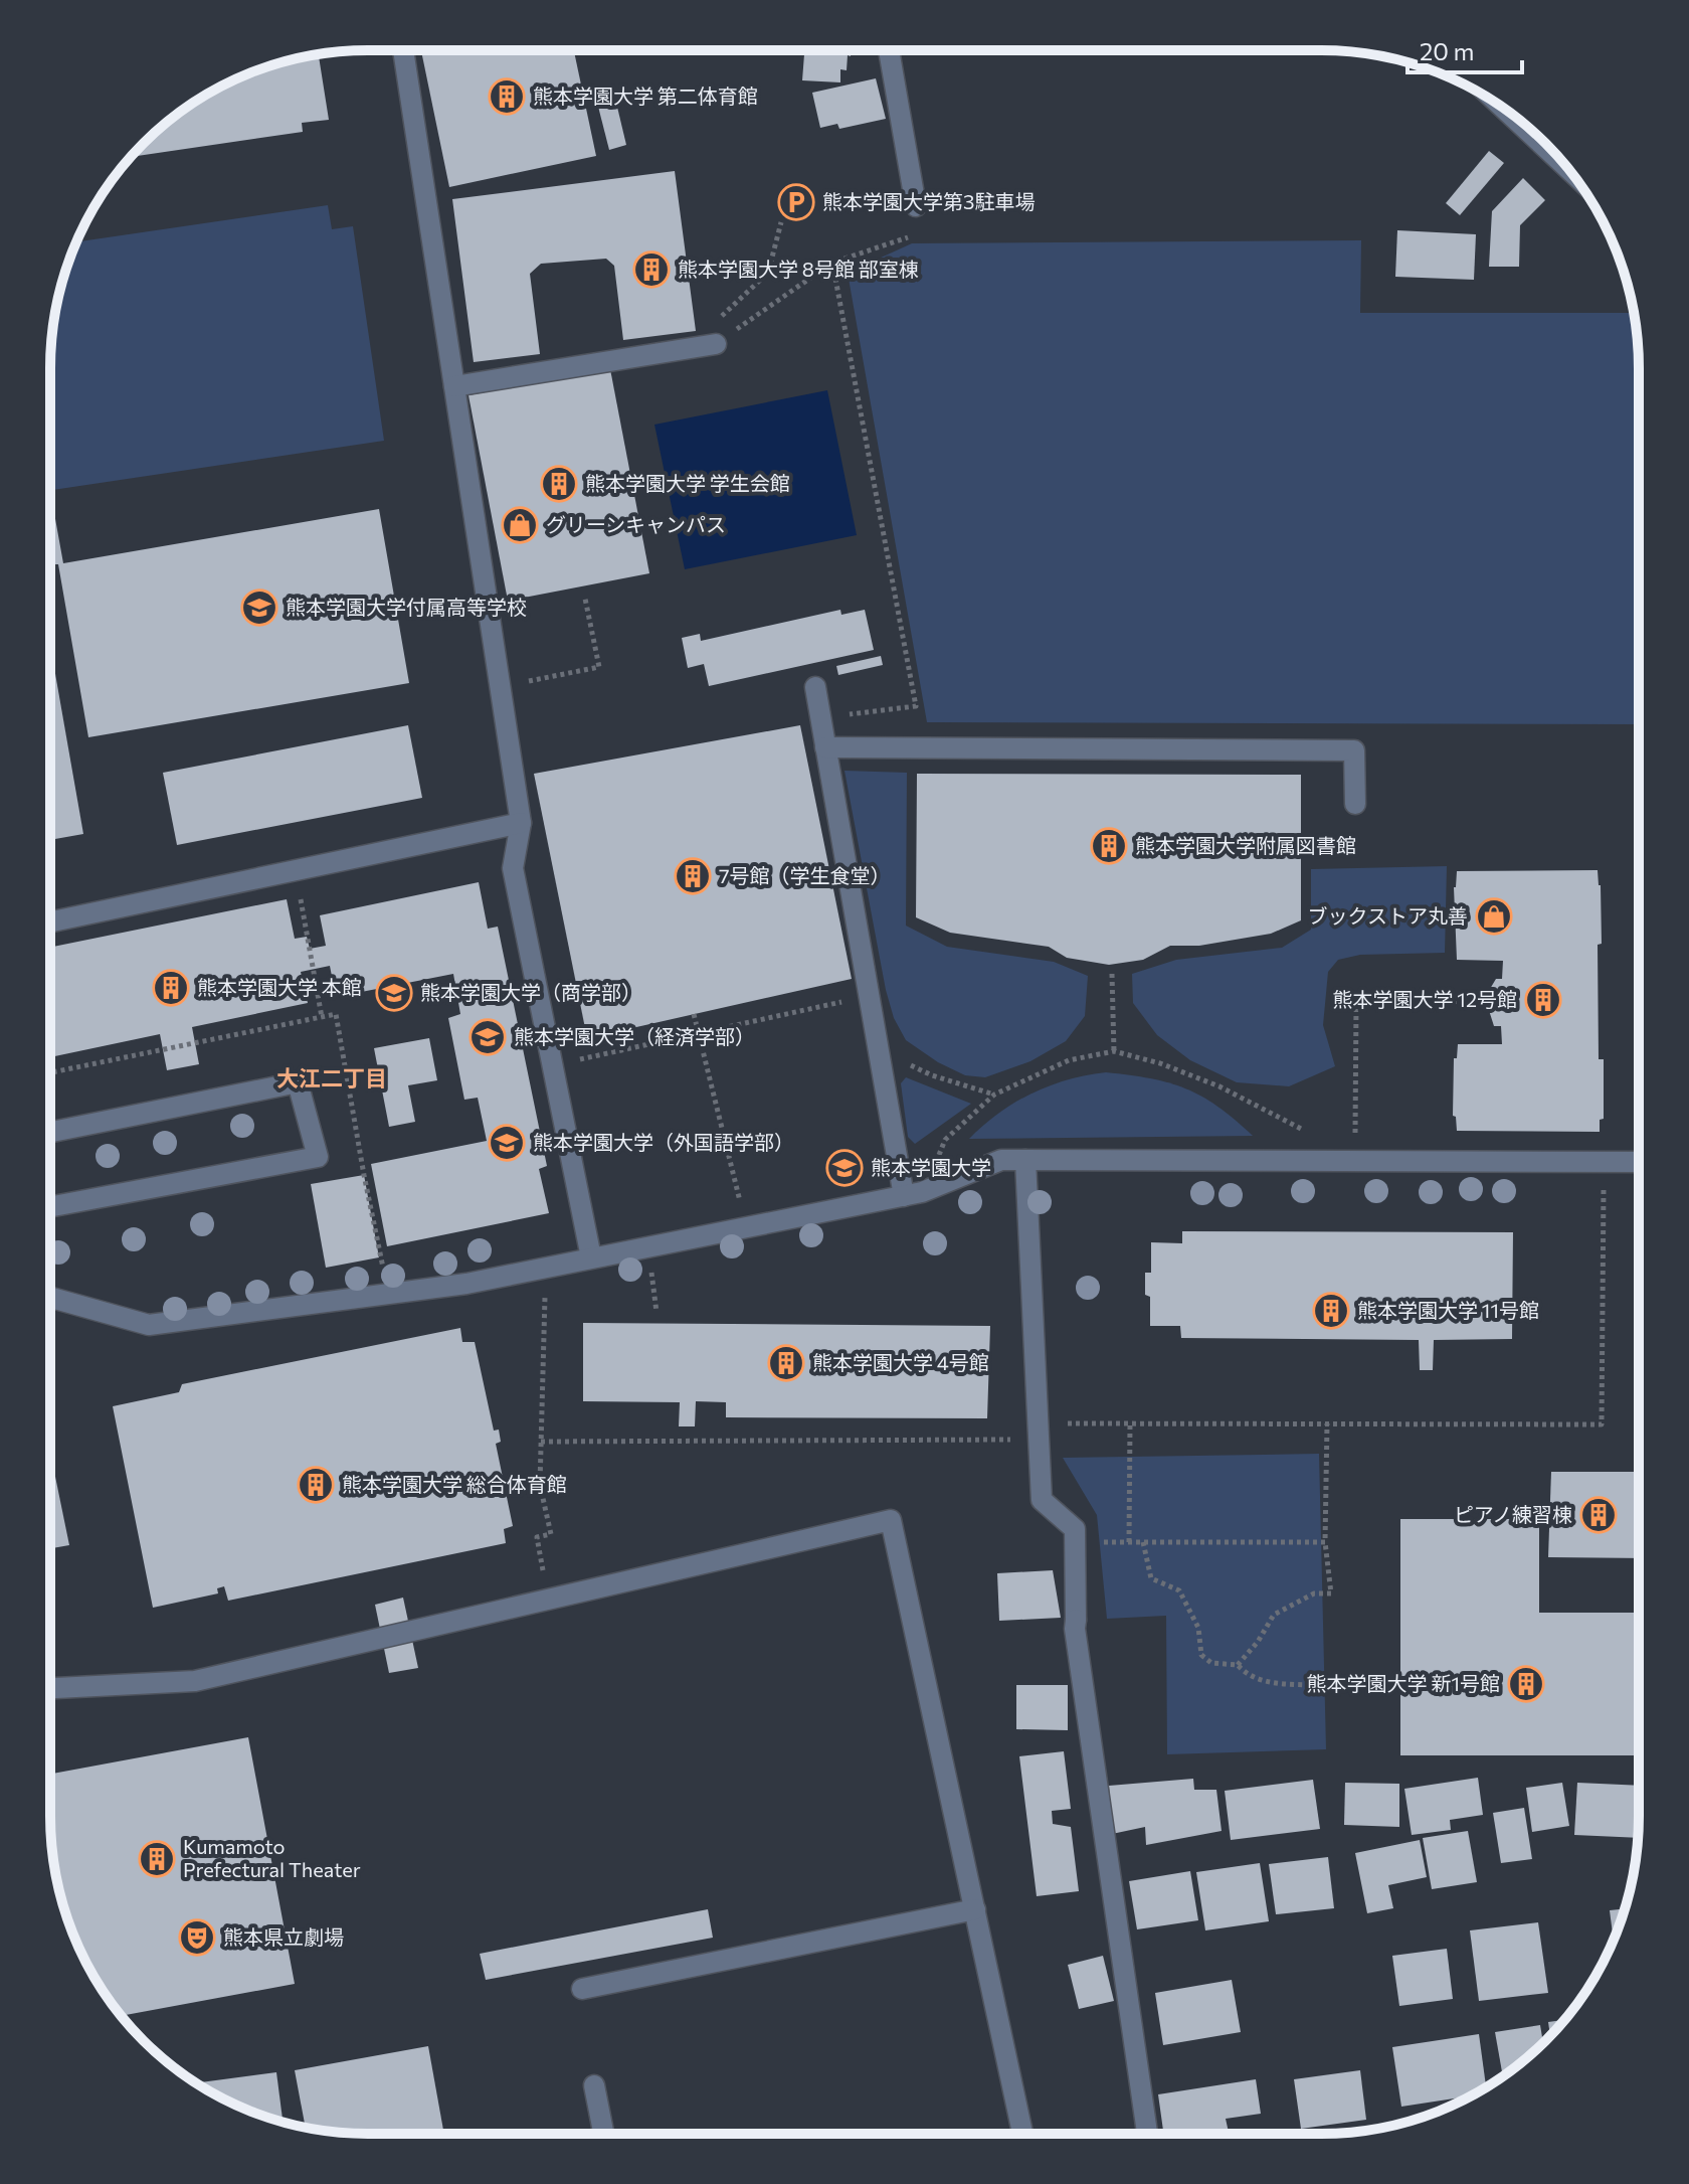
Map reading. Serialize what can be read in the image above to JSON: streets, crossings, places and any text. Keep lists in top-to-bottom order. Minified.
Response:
{"districts":["大江二丁目"],"places":{"building":["熊本学園大学 第二体育館","熊本学園大学 8号館 部室棟","熊本学園大学 学生会館","熊本学園大学附属図書館","7号館（学生食堂）","熊本学園大学 本館","熊本学園大学 12号館","熊本学園大学 11号館","熊本学園大学 4号館","熊本学園大学 総合体育館","ピアノ練習棟","熊本学園大学 新1号館","Kumamoto Prefectural Theater"],"parking":["熊本学園大学第3駐車場"],"shop":["グリーンキャンパス","ブックストア丸善"],"school or university":["熊本学園大学付属高等学校","熊本学園大学（商学部）","熊本学園大学（経済学部）","熊本学園大学（外国語学部）","熊本学園大学"],"theatre":["熊本県立劇場"]},"scale_bar":"20 m"}
